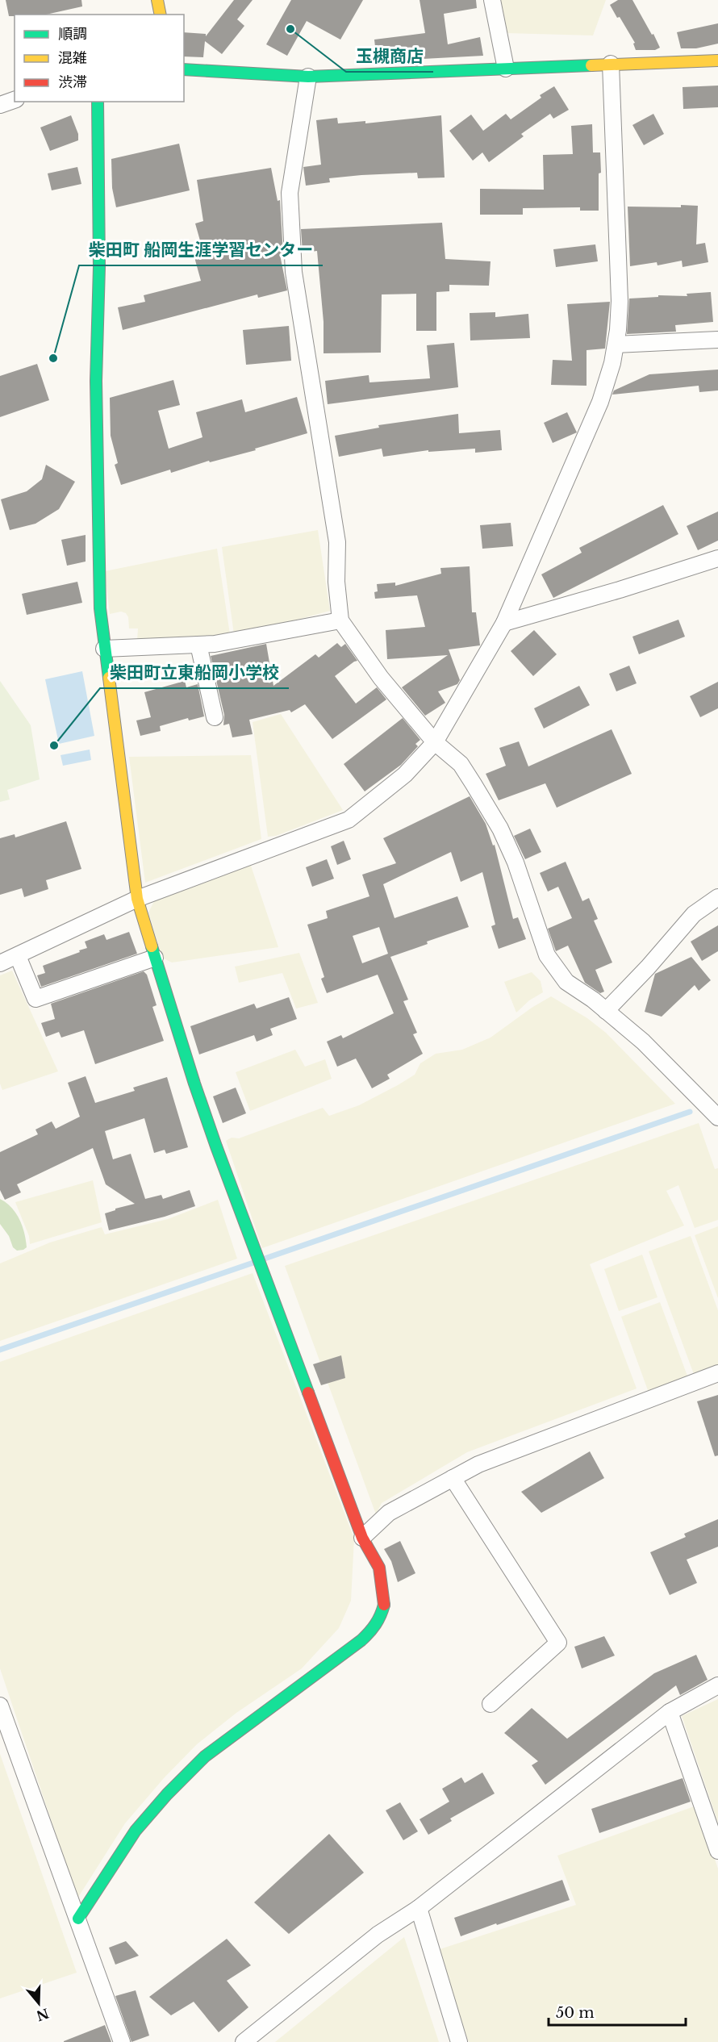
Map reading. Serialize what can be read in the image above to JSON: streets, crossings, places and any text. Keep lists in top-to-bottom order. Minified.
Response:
{"places":["玉槻商店","柴田町 船岡生涯学習センター","柴田町立東船岡小学校"],"legend":["順調","混雑","渋滞"],"scale_bar":"50 m","north":"bottom"}
